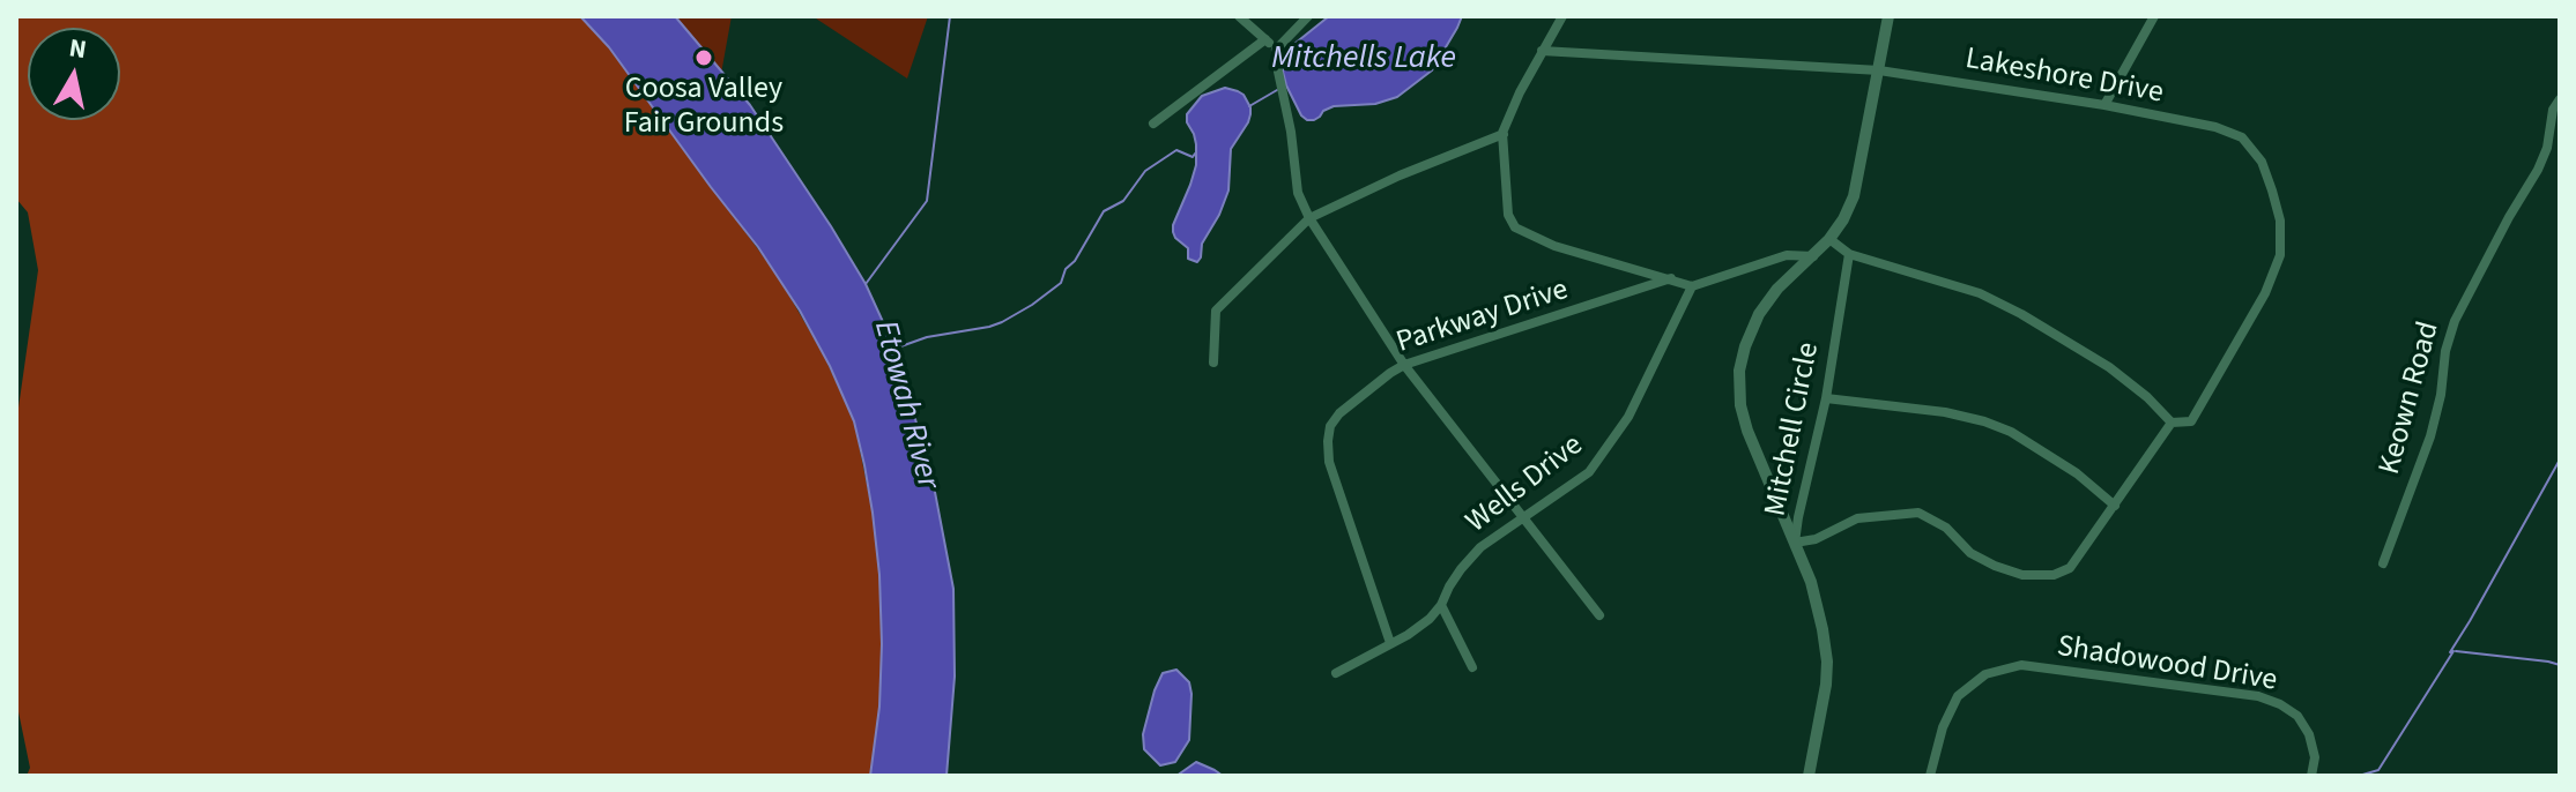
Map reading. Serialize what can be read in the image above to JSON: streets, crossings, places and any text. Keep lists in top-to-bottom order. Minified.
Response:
{"streets":{"street":["Lakeshore Drive","Parkway Drive","Keown Road","Mitchell Circle","Wells Drive","Shadowood Drive"]},"crossings":[["Lakeshore Drive","Mitchell Circle"],["Parkway Drive","Wells Drive"]],"water":["Mitchells Lake","Etowah River"],"places":["Coosa Valley Fair Grounds"],"north":"top"}
